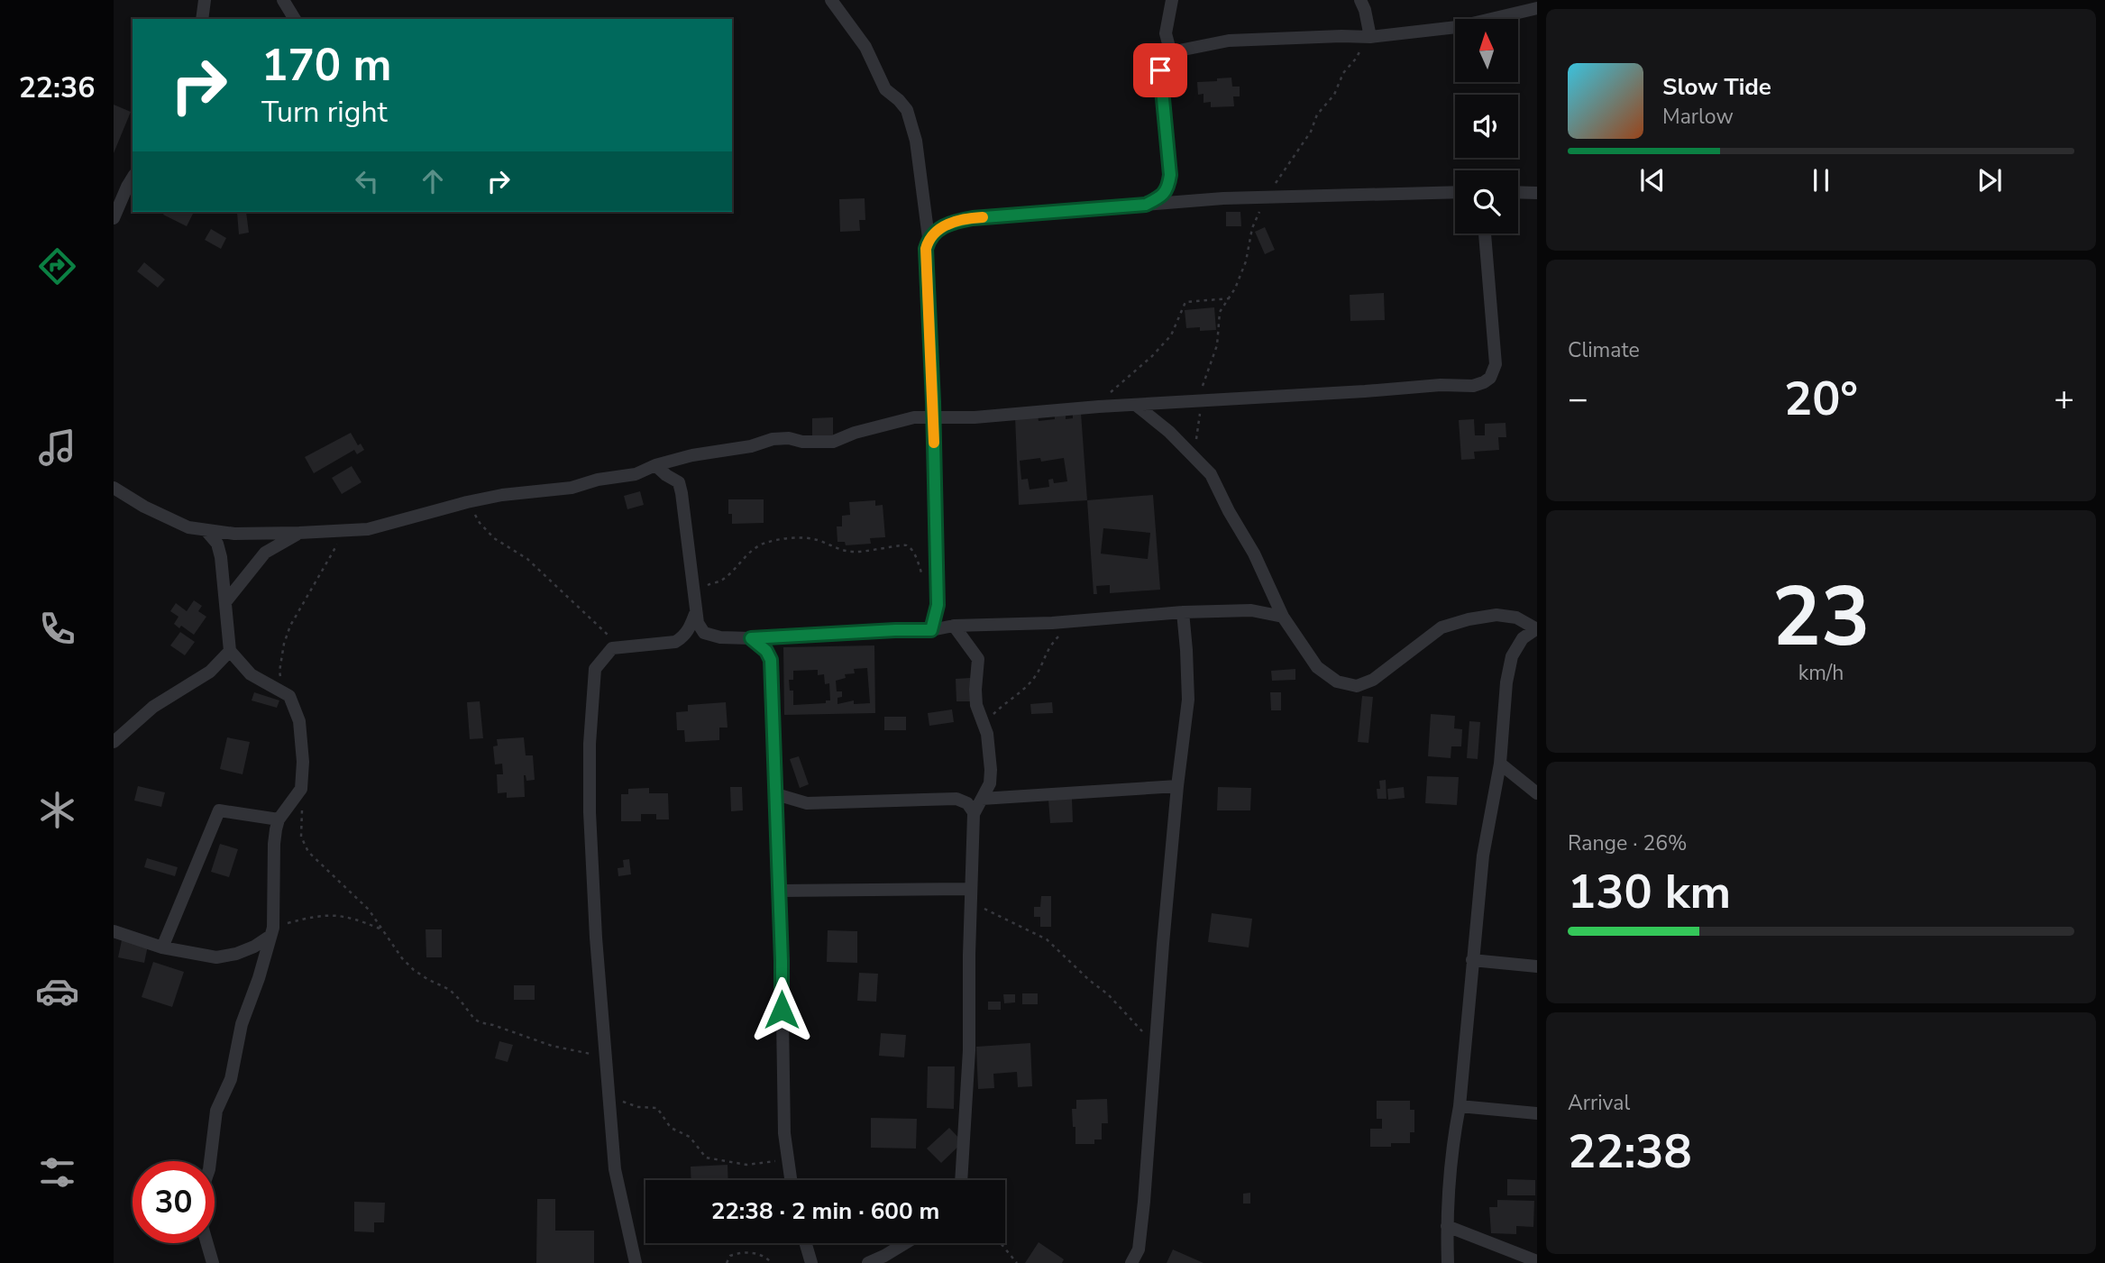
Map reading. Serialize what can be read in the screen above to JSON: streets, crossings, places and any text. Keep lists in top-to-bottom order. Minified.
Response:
{"north":"top","page":{"tabs":"22:36","turn":["170 m","Turn right"],"song":["Slow Tide","Marlow"],"tile":["Climate",["23","km/h"],["Range · 26%","130 km"],["Arrival","22:38"]],"heat":["−","20°","+"],"limit":"30","trip":"22:38 · 2 min · 600 m"}}
